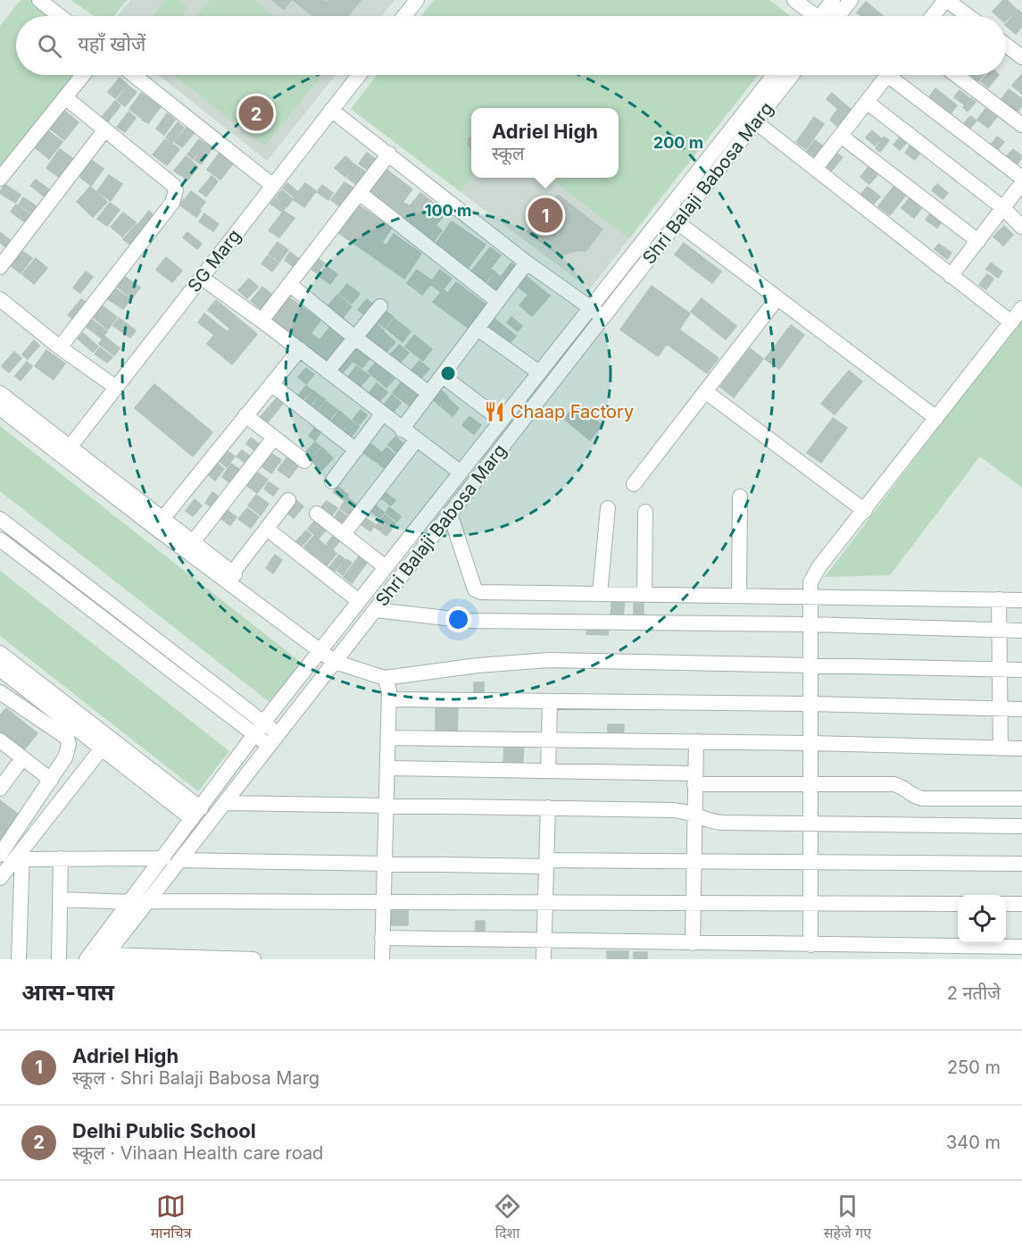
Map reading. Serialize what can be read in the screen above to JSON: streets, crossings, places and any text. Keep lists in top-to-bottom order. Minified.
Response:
{"streets":{"street":["Shri Balaji Babosa Marg","SG Marg"]},"places":{"restaurant":["Chaap Factory"]},"page":{"search":"यहाँ खोजें","pins":["2","1"],"popup":["Adriel High","स्कूल"],"heading":["आस-पास","2 नतीजे"],"list":[{"mark":"1","name":"Adriel High","note":"स्कूल · Shri Balaji Babosa Marg","value":"250 m"},{"mark":"2","name":"Delhi Public School","note":"स्कूल · Vihaan Health care road","value":"340 m"}],"nav":["मानचित्र","दिशा","सहेजे गए"]},"rings":["200 m","100 m"]}
